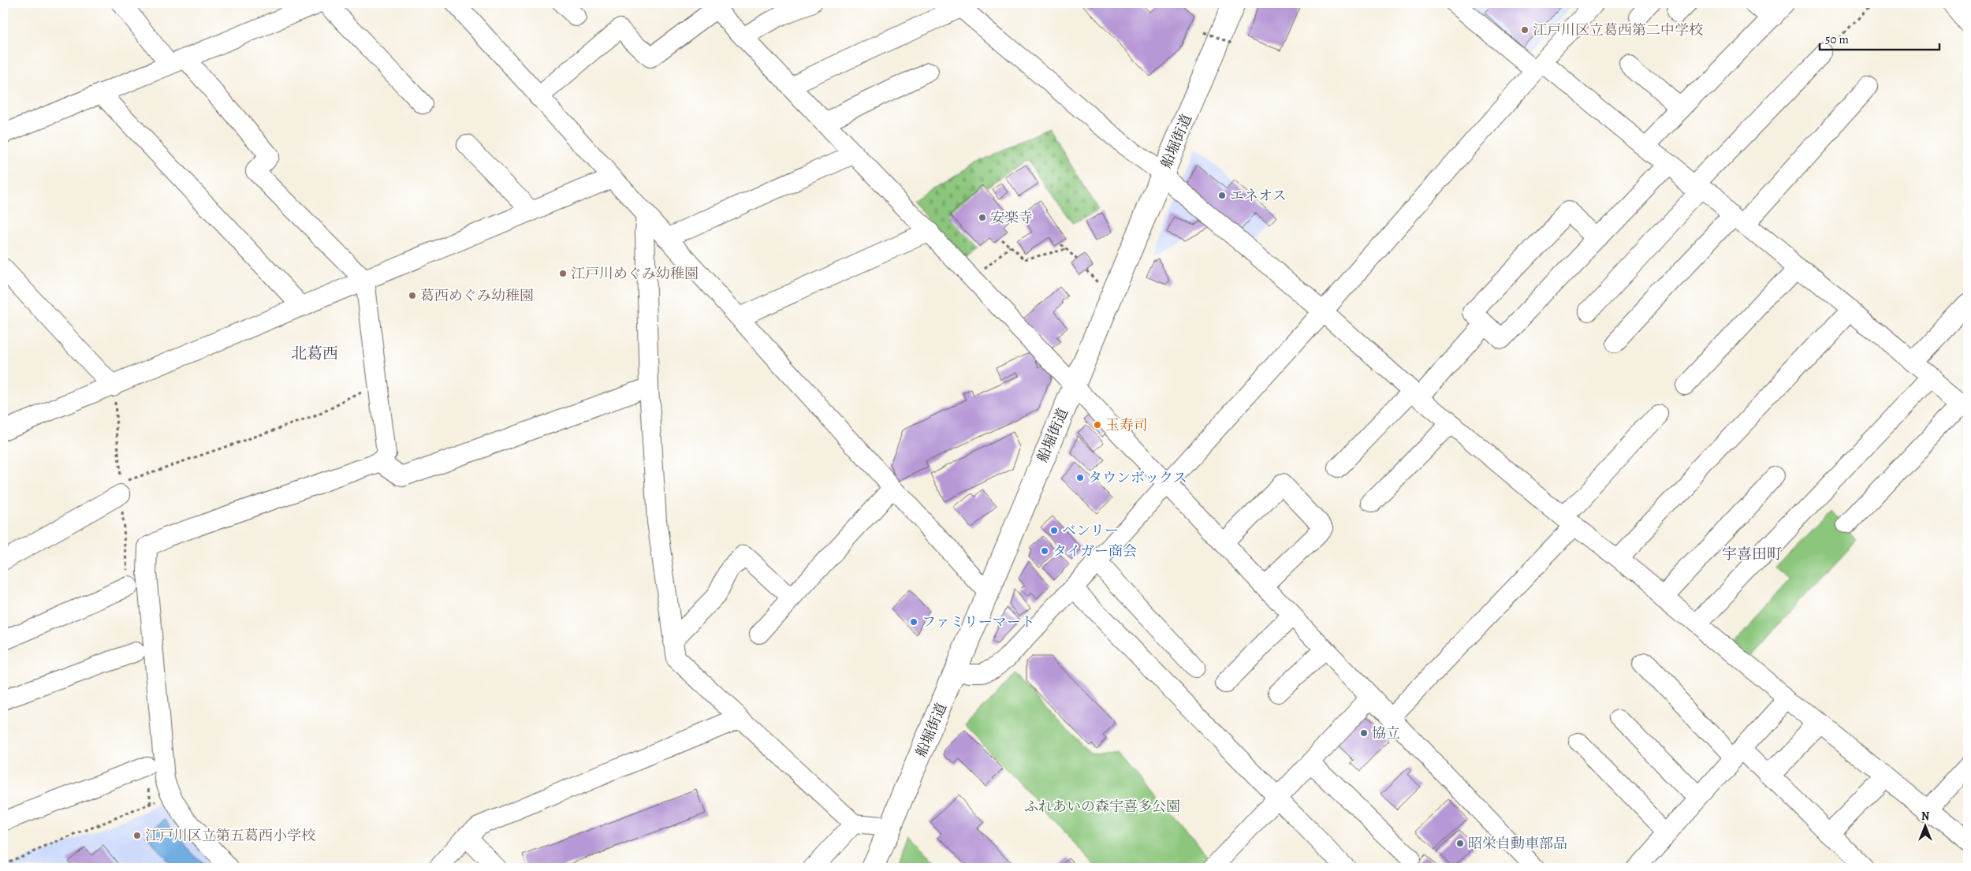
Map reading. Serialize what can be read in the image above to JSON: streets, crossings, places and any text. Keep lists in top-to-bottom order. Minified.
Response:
{"streets":{"main road":["船堀街道"]},"districts":["北葛西","宇喜田町"],"parks":["ふれあいの森宇喜多公園"],"places":["江戸川区立葛西第二中学校","エネオス","安楽寺","江戸川めぐみ幼稚園","葛西めぐみ幼稚園","玉寿司","タウンボックス","ベンリー","タイガー商会","ファミリーマート","協立","江戸川区立第五葛西小学校","昭栄自動車部品"],"scale_bar":"50 m","north":"top"}
